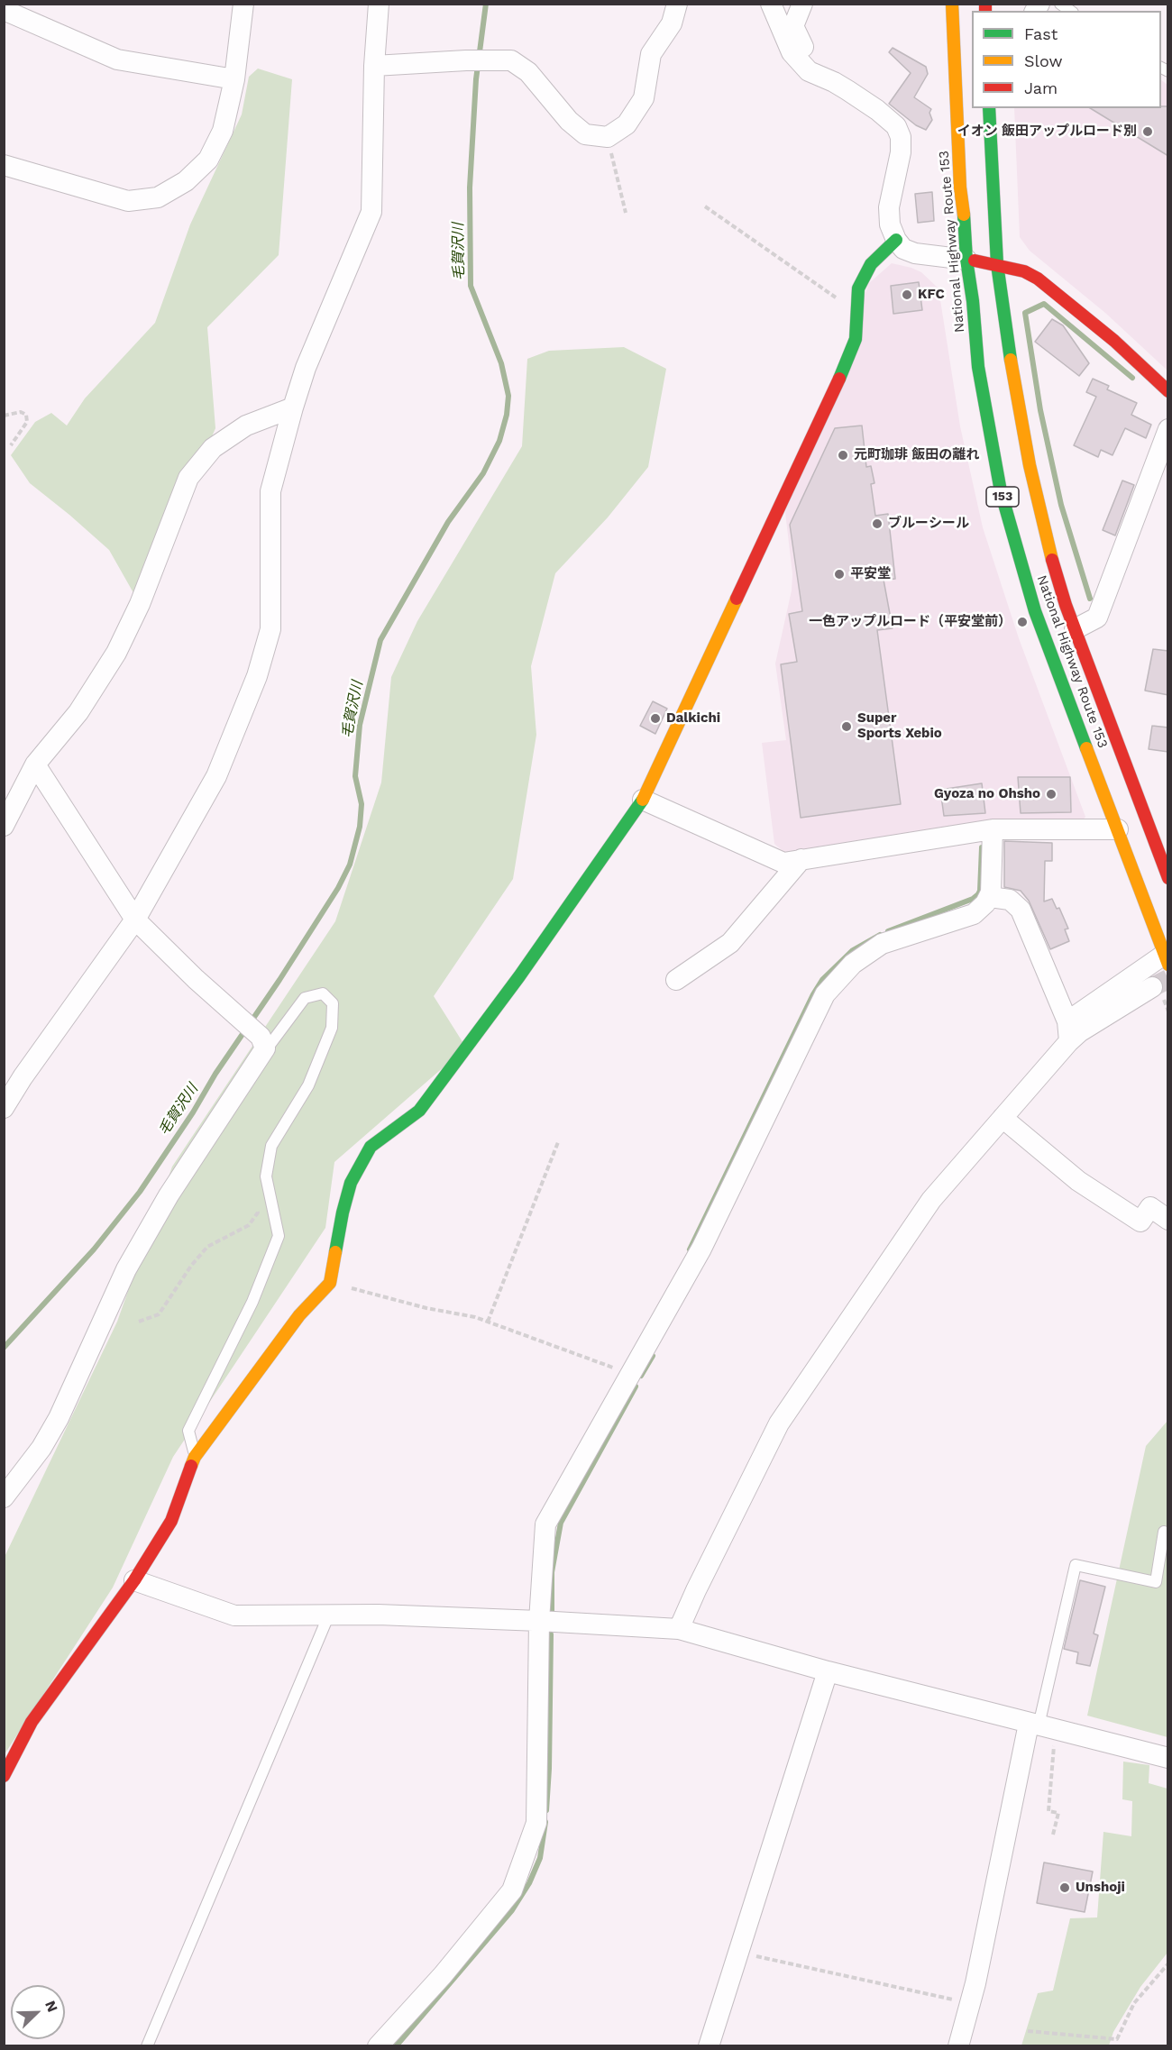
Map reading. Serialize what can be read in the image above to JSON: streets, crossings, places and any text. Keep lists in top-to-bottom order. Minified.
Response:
{"streets":{"main road":["National Highway Route 153","153"]},"water":["毛賀沢川"],"places":["イオン 飯田アップルロード別","KFC","元町珈琲 飯田の離れ","ブルーシール","平安堂","一色アップルロード（平安堂前）","Dalkichi","Super Sports Xebio","Gyoza no Ohsho","Unshoji"],"legend":["Fast","Slow","Jam"],"north":"top right"}
